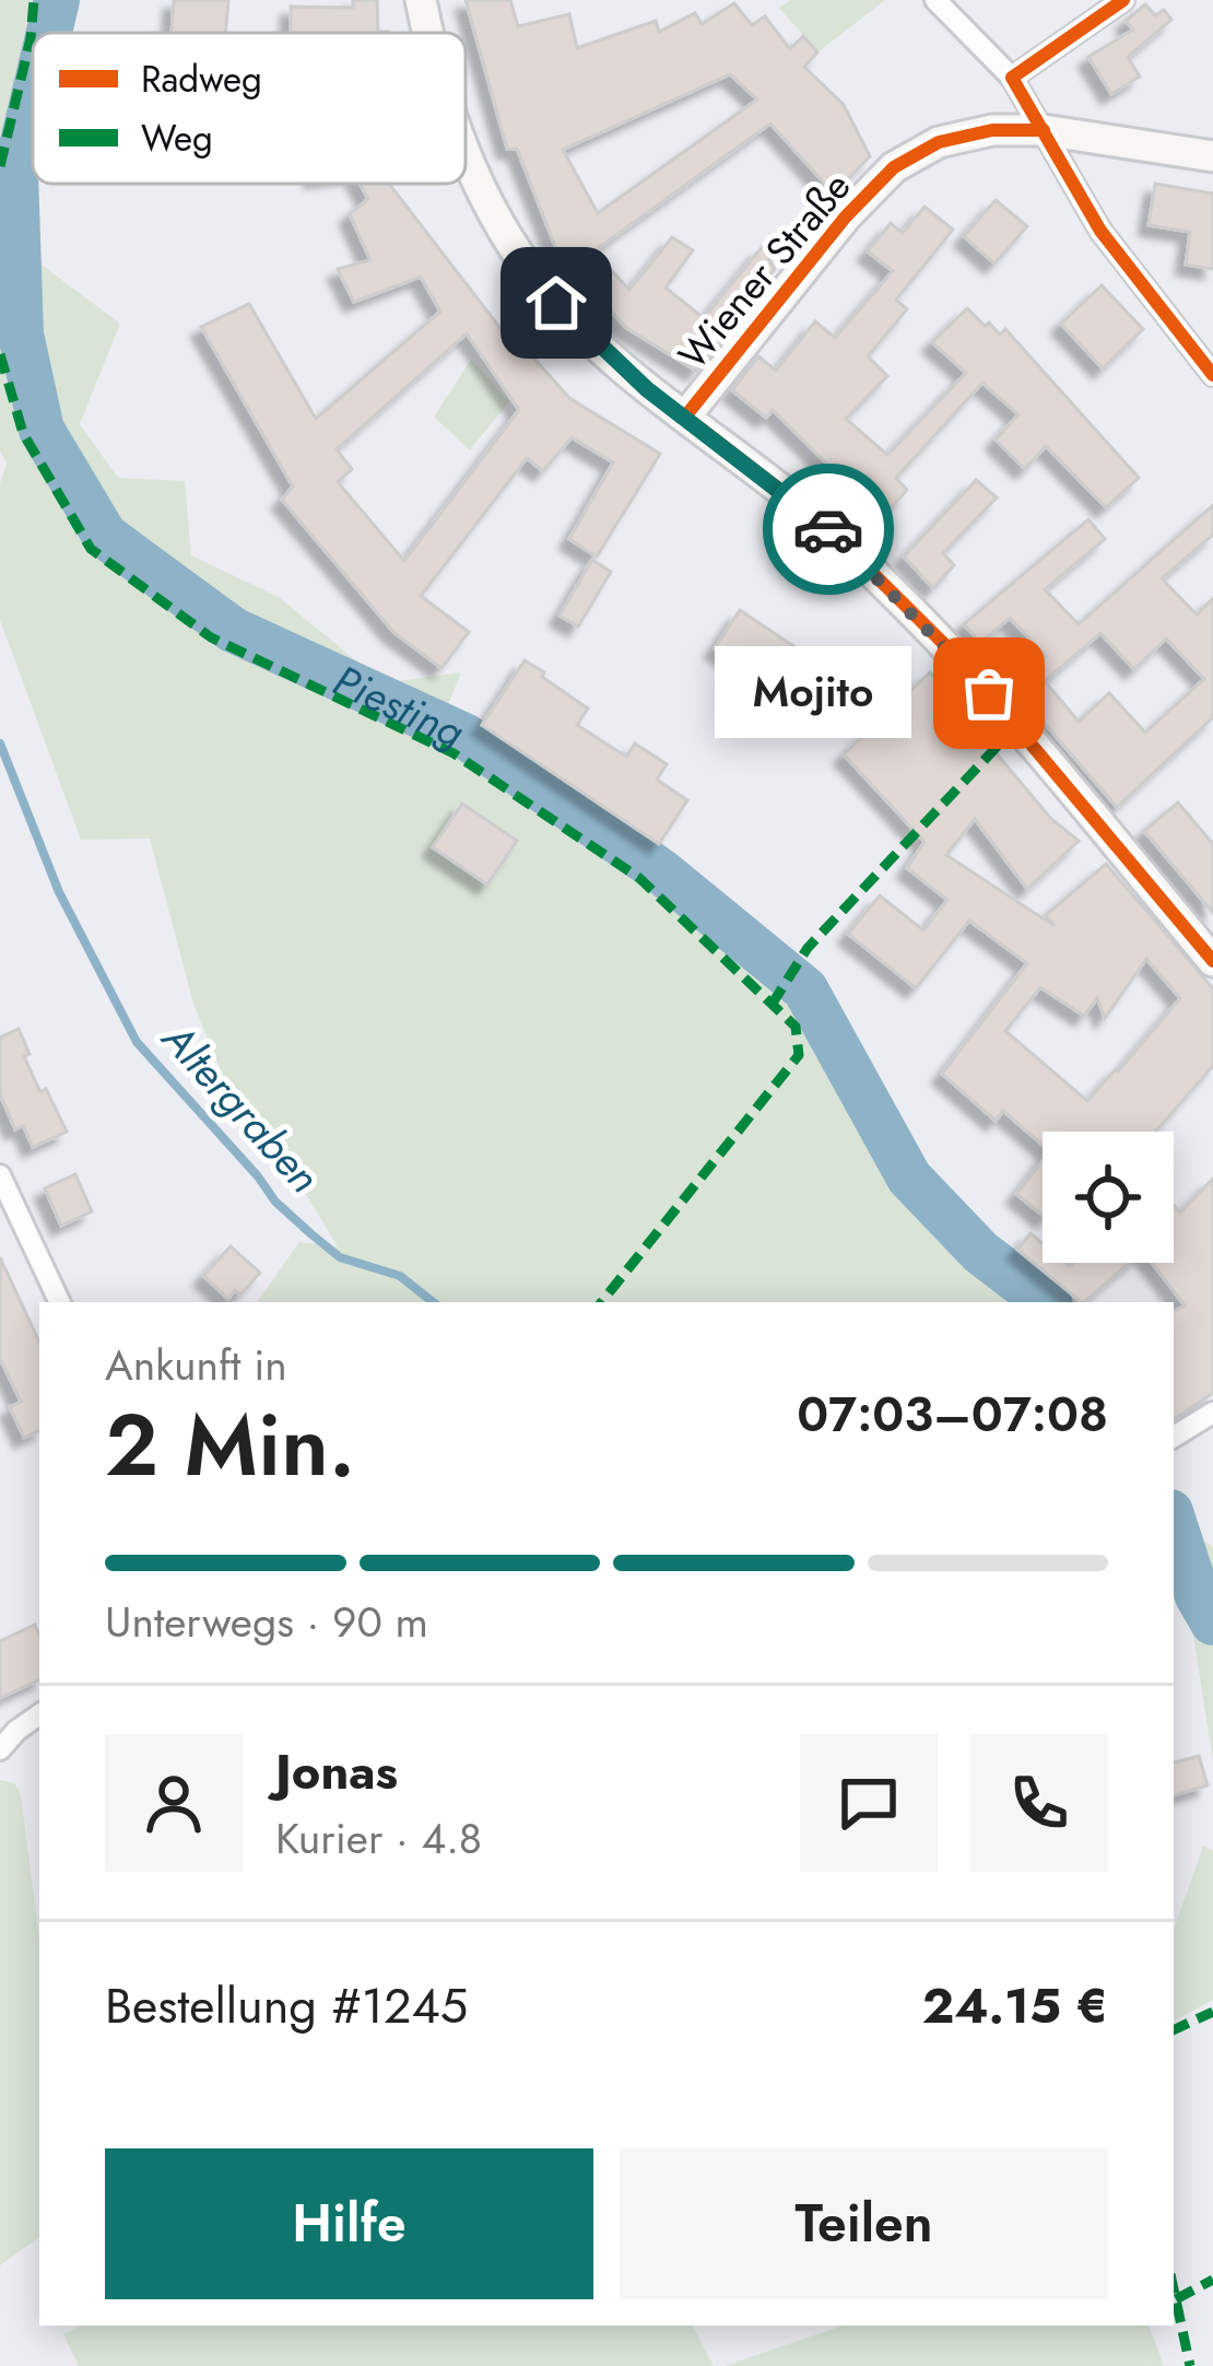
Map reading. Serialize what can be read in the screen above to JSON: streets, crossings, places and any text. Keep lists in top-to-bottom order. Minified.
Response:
{"streets":{"main road":["Wiener Straße"]},"water":["Piesting","Altergraben"],"places":["Mojito"],"legend":["Radweg","Weg"],"page":{"bubble":"Mojito","heading":["2 Min.","Ankunft in","07:03–07:08"],"panel":["Jonas","Kurier · 4.8","Bestellung #1245","24.15 €"],"bar":"Unterwegs · 90 m","buttons":["Hilfe","Teilen"]}}
